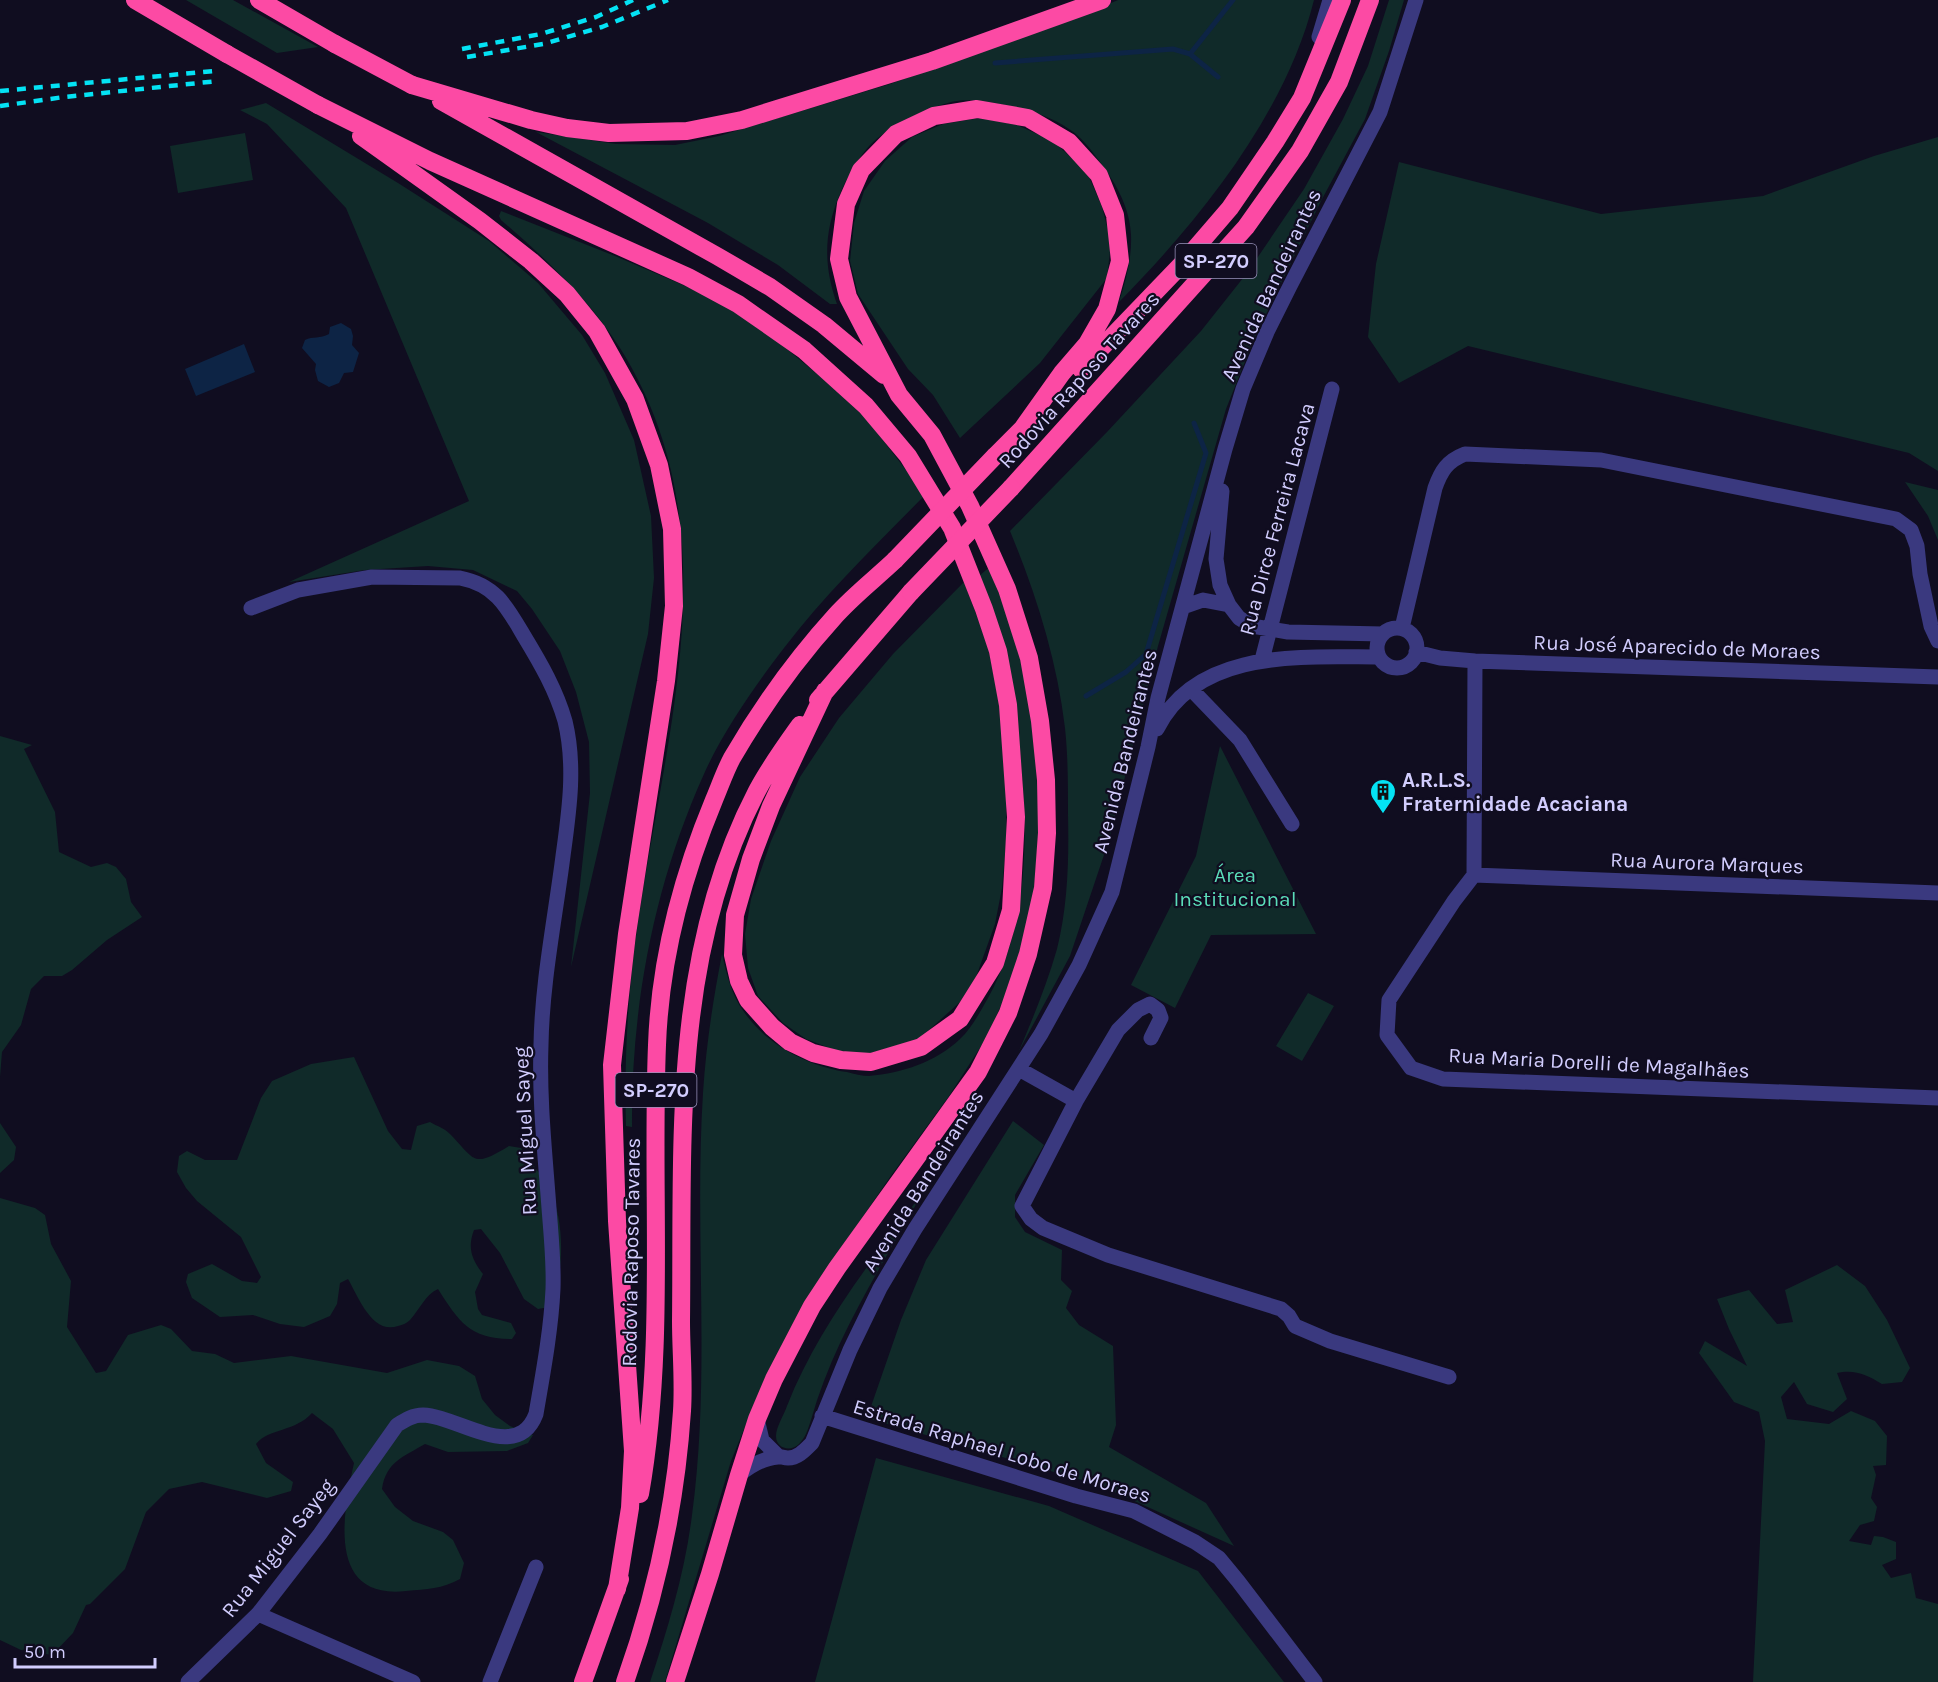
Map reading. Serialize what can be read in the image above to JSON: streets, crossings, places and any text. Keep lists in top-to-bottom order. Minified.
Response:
{"streets":{"highway":["SP-270","Rodovia Raposo Tavares"],"street":["Avenida Bandeirantes","Rua Dirce Ferreira Lacava","Rua José Aparecido de Moraes","Rua Aurora Marques","Rua Maria Dorelli de Magalhães","Rua Miguel Sayeg","Estrada Raphael Lobo de Moraes"]},"crossings":[["SP-270","Rodovia Raposo Tavares"],["Avenida Bandeirantes","Estrada Raphael Lobo de Moraes"],["Rua Aurora Marques","Rua Maria Dorelli de Magalhães"]],"parks":["Área Institucional"],"places":{"building":["A.R.L.S. Fraternidade Acaciana"]},"scale_bar":"50 m"}
